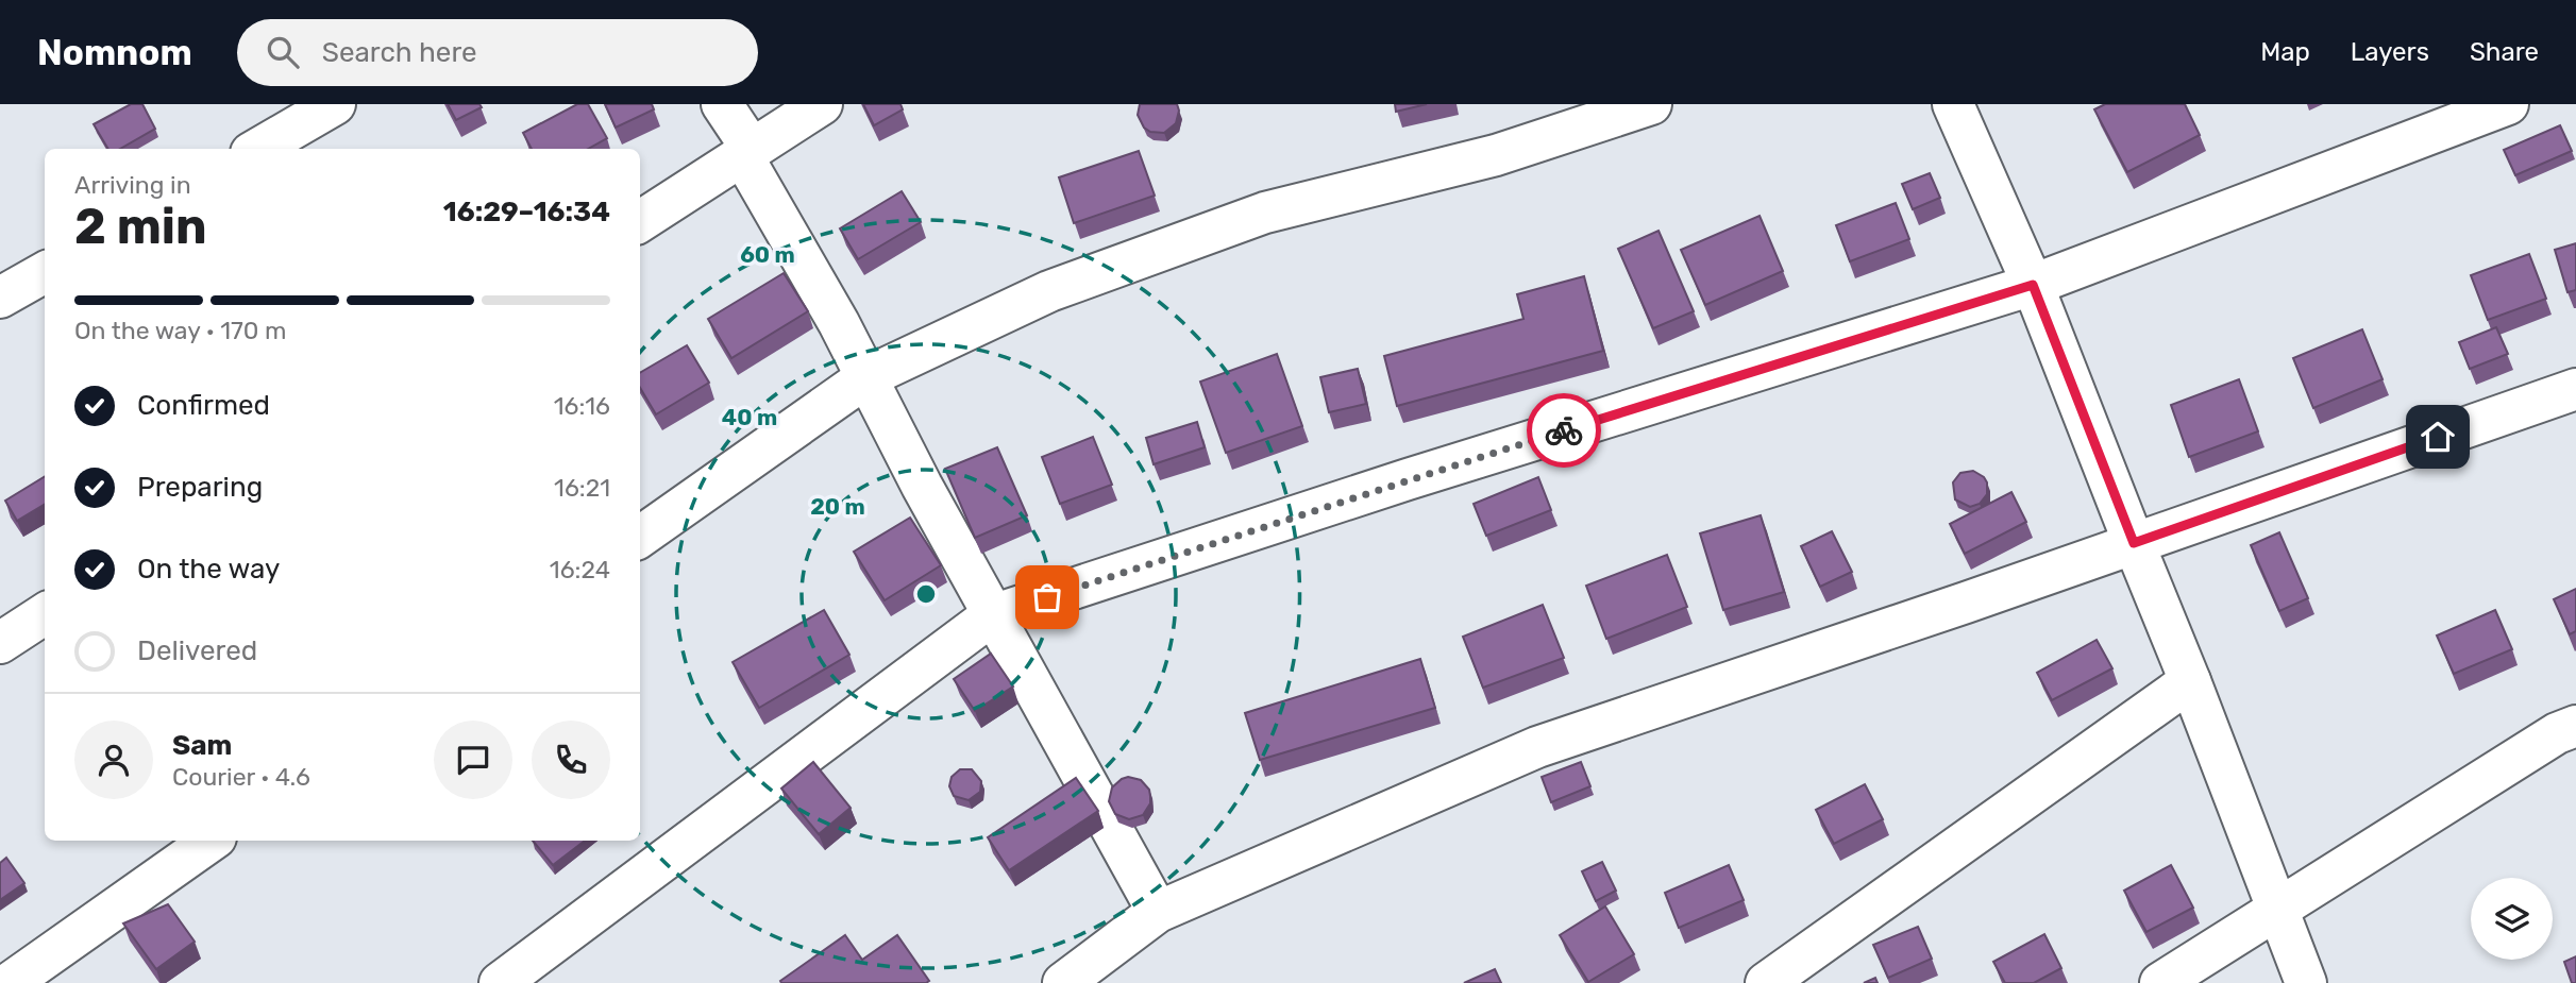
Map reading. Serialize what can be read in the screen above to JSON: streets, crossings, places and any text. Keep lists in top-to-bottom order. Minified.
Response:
{"page":{"header":"Nomnom","search":"Search here","nav":["Map","Layers","Share"],"heading":["2 min","Arriving in","16:29–16:34"],"panel":["Sam","Courier · 4.6"],"bar":"On the way · 170 m","list":[["Confirmed","16:16"],["Preparing","16:21"],["On the way","16:24"],"Delivered"]},"rings":["60 m","40 m","20 m"]}
